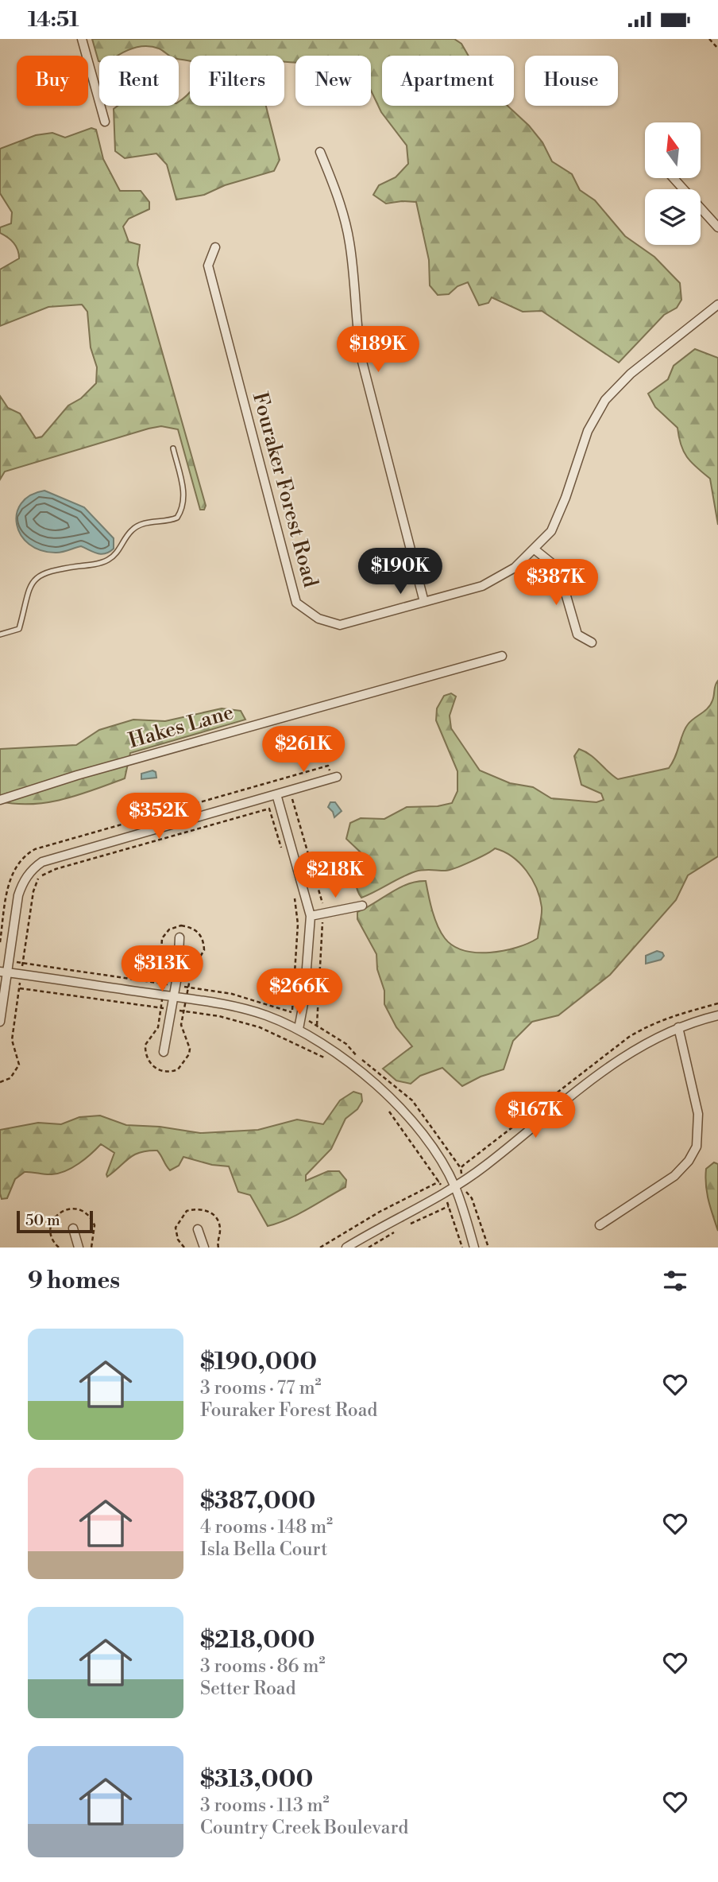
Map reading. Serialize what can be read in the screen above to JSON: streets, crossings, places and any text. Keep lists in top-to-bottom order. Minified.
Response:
{"streets":{"street":["Fouraker Forest Road","Hakes Lane"]},"scale_bar":"50 m","north":"top","page":{"status":"14:51","chip":["Buy","Rent","Filters","New","Apartment","House"],"price":["$189K","$190K","$387K","$261K","$352K","$218K","$313K","$266K","$167K"],"scale":"50 m","heading":"9 homes","list":[{"name":"$190,000","note":"3 rooms · 77 m² · Fouraker Forest Road"},{"name":"$387,000","note":"4 rooms · 148 m² · Isla Bella Court"},{"name":"$218,000","note":"3 rooms · 86 m² · Setter Road"},{"name":"$313,000","note":"3 rooms · 113 m² · Country Creek Boulevard"}]}}
